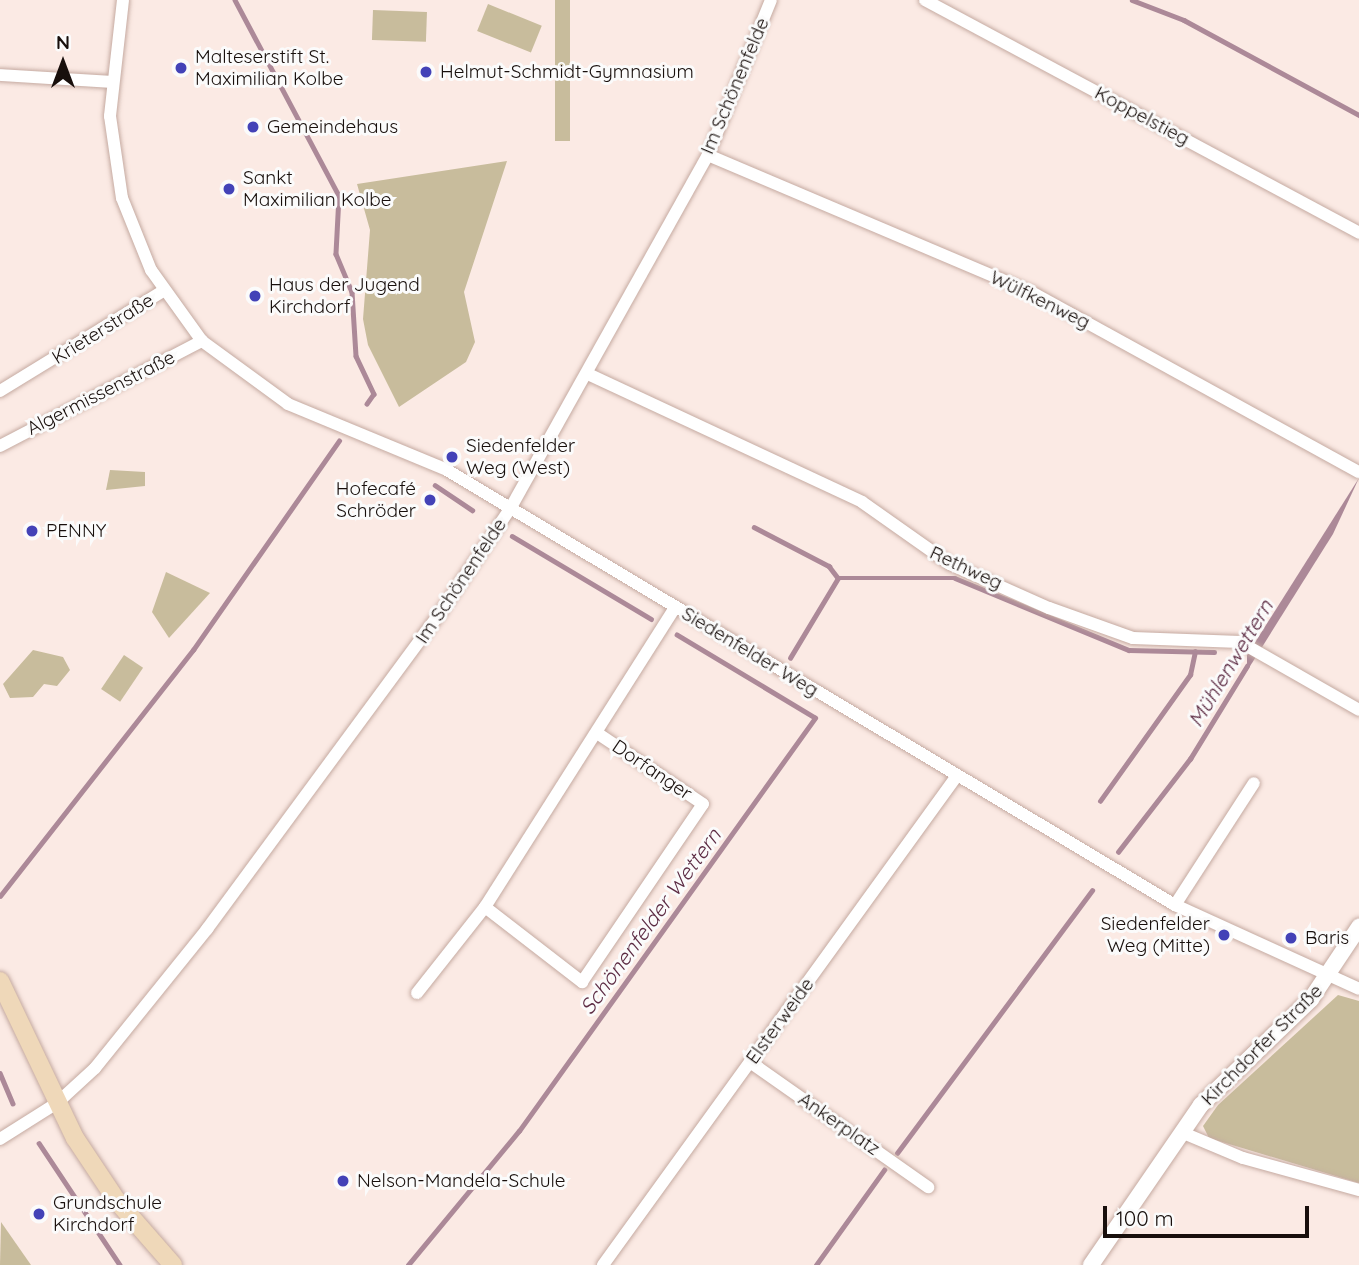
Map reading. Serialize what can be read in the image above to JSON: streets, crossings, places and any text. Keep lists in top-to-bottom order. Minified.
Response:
{"streets":{"street":["Im Schönenfelde","Koppelstieg","Wülfkenweg","Krieterstraße","Algermissenstraße","Rethweg","Siedenfelder Weg","Dorfanger","Elsterweide","Kirchdorfer Straße","Ankerplatz"]},"crossings":[["Im Schönenfelde","Wülfkenweg"],["Im Schönenfelde","Rethweg"],["Im Schönenfelde","Siedenfelder Weg"],["Krieterstraße","Siedenfelder Weg"],["Algermissenstraße","Siedenfelder Weg"],["Siedenfelder Weg","Dorfanger"],["Siedenfelder Weg","Elsterweide"],["Siedenfelder Weg","Kirchdorfer Straße"],["Elsterweide","Ankerplatz"]],"water":["Mühlenwettern","Schönenfelder Wettern"],"places":["Malteserstift St. Maximilian Kolbe","Helmut-Schmidt-Gymnasium","Gemeindehaus","Sankt Maximilian Kolbe","Haus der Jugend Kirchdorf","Siedenfelder Weg (West)","Hofecafé Schröder","PENNY","Siedenfelder Weg (Mitte)","Baris","Nelson-Mandela-Schule","Grundschule Kirchdorf"],"scale_bar":"100 m","north":"top"}
